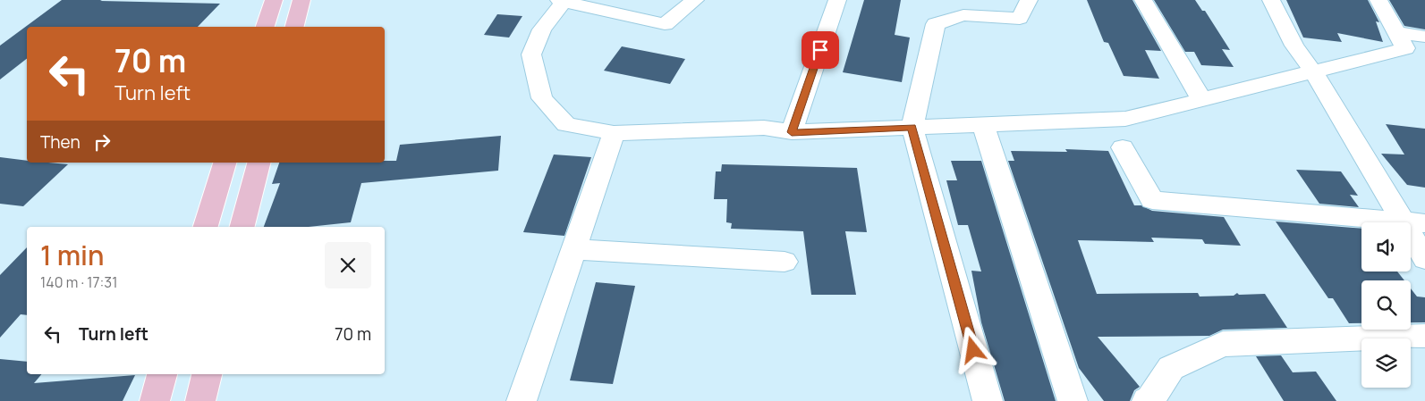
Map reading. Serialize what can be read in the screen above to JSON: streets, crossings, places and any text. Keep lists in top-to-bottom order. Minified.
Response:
{"page":{"turn":["70 m","Turn left"],"then":"Then","heading":["1 min","140 m · 17:31"],"list":[{"name":"Turn left","value":"70 m"}]}}
